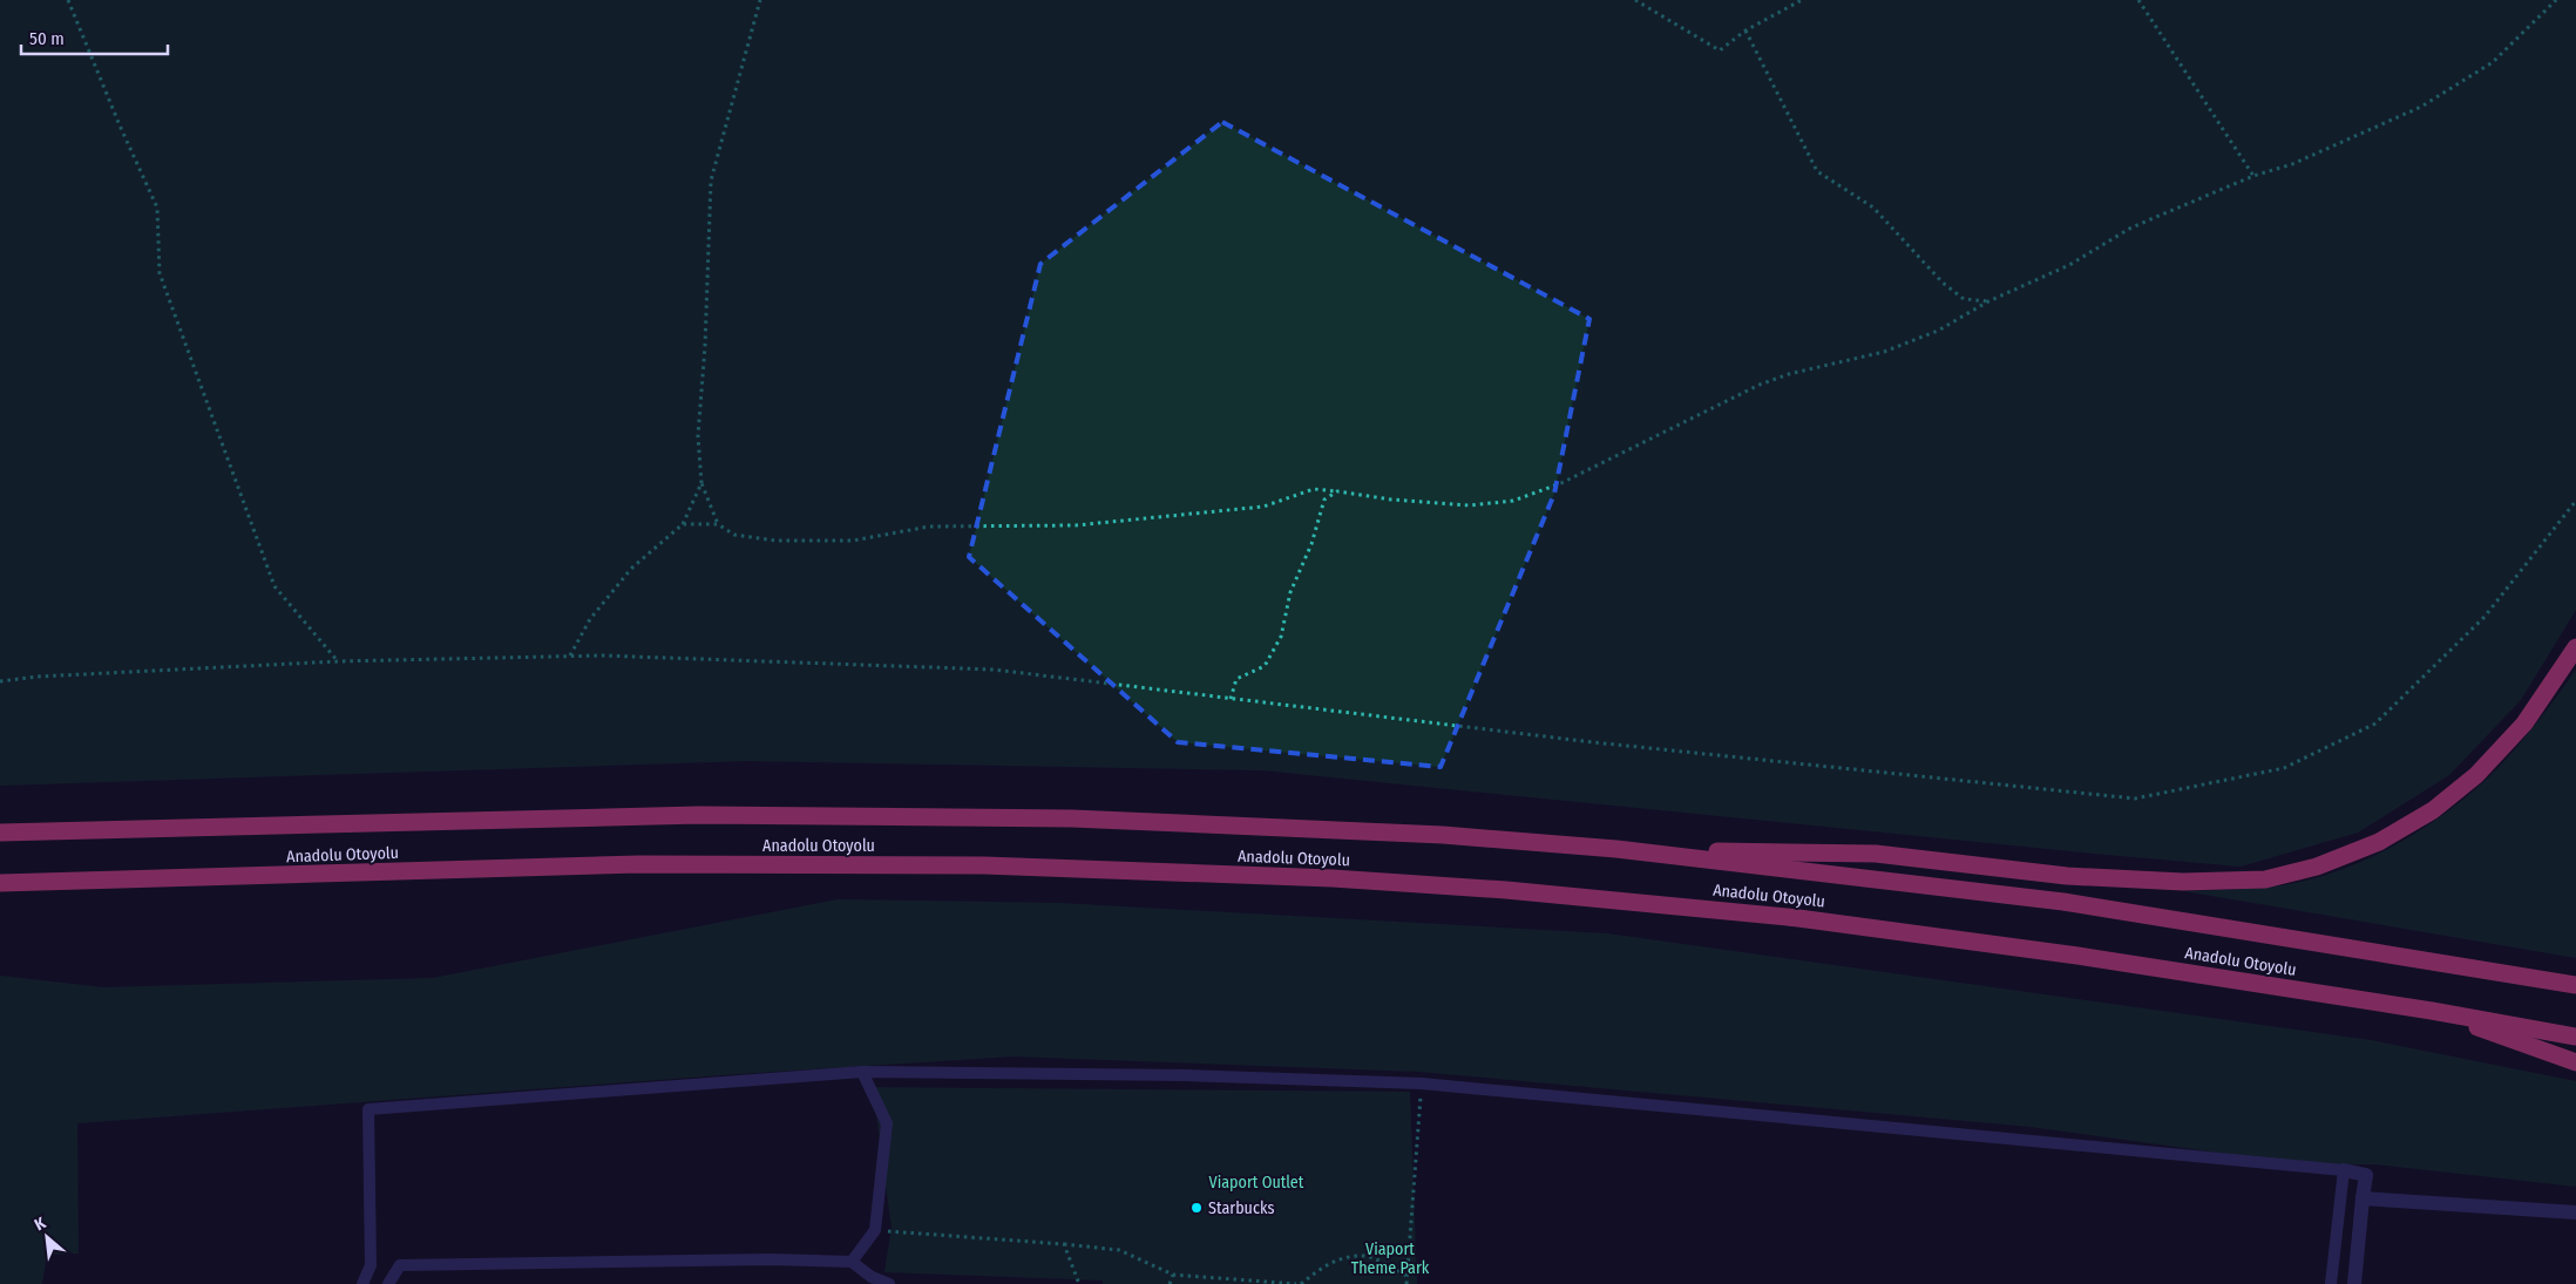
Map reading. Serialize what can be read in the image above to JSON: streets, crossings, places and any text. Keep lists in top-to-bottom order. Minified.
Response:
{"streets":{"highway":["Anadolu Otoyolu"]},"parks":["Viaport Outlet","Viaport Theme Park"],"places":["Starbucks"],"scale_bar":"50 m","north":"top left"}
